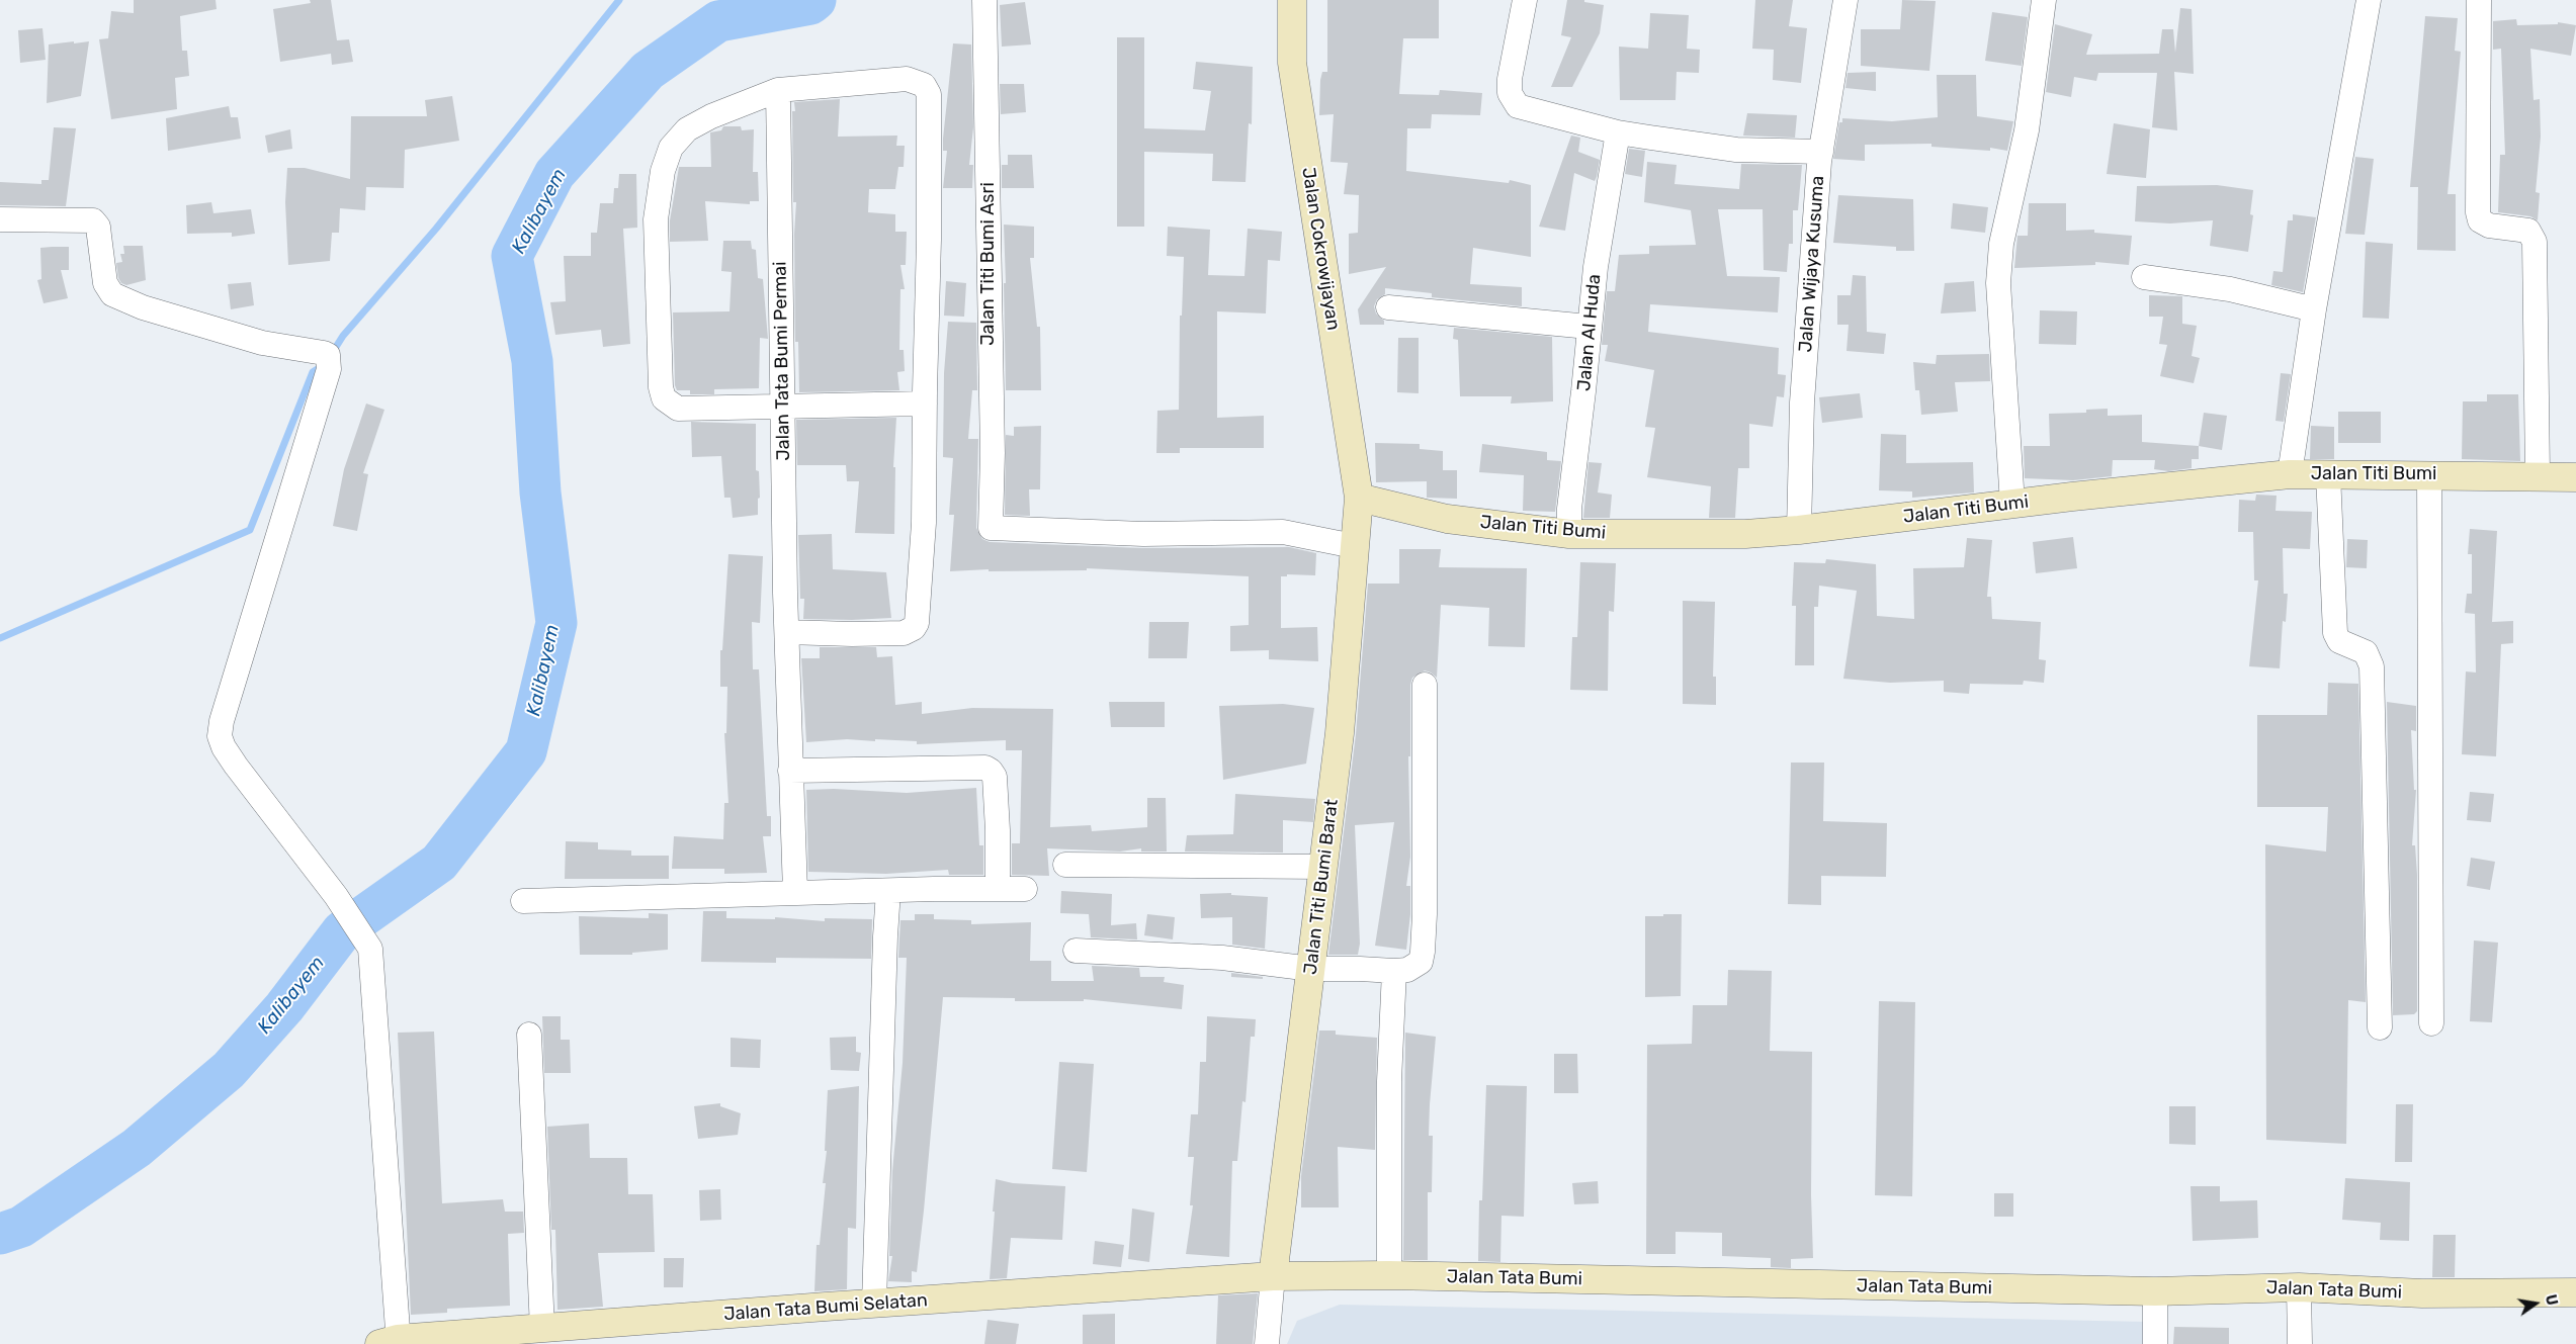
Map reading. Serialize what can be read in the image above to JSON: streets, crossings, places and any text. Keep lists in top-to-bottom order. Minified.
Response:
{"streets":{"street":["Jalan Cokrowijayan","Jalan Titi Bumi Asri","Jalan Wijaya Kusuma","Jalan Al Huda","Jalan Tata Bumi Permai","Jalan Titi Bumi","Jalan Titi Bumi Barat","Jalan Tata Bumi","Jalan Tata Bumi Selatan"]},"crossings":[["Jalan Cokrowijayan","Jalan Titi Bumi"],["Jalan Cokrowijayan","Jalan Titi Bumi Barat"],["Jalan Titi Bumi Asri","Jalan Titi Bumi Barat"],["Jalan Wijaya Kusuma","Jalan Titi Bumi"],["Jalan Al Huda","Jalan Titi Bumi"],["Jalan Titi Bumi","Jalan Titi Bumi Barat"],["Jalan Titi Bumi Barat","Jalan Tata Bumi"],["Jalan Titi Bumi Barat","Jalan Tata Bumi Selatan"],["Jalan Tata Bumi","Jalan Tata Bumi Selatan"]],"water":["Kalibayem"],"north":"right"}
